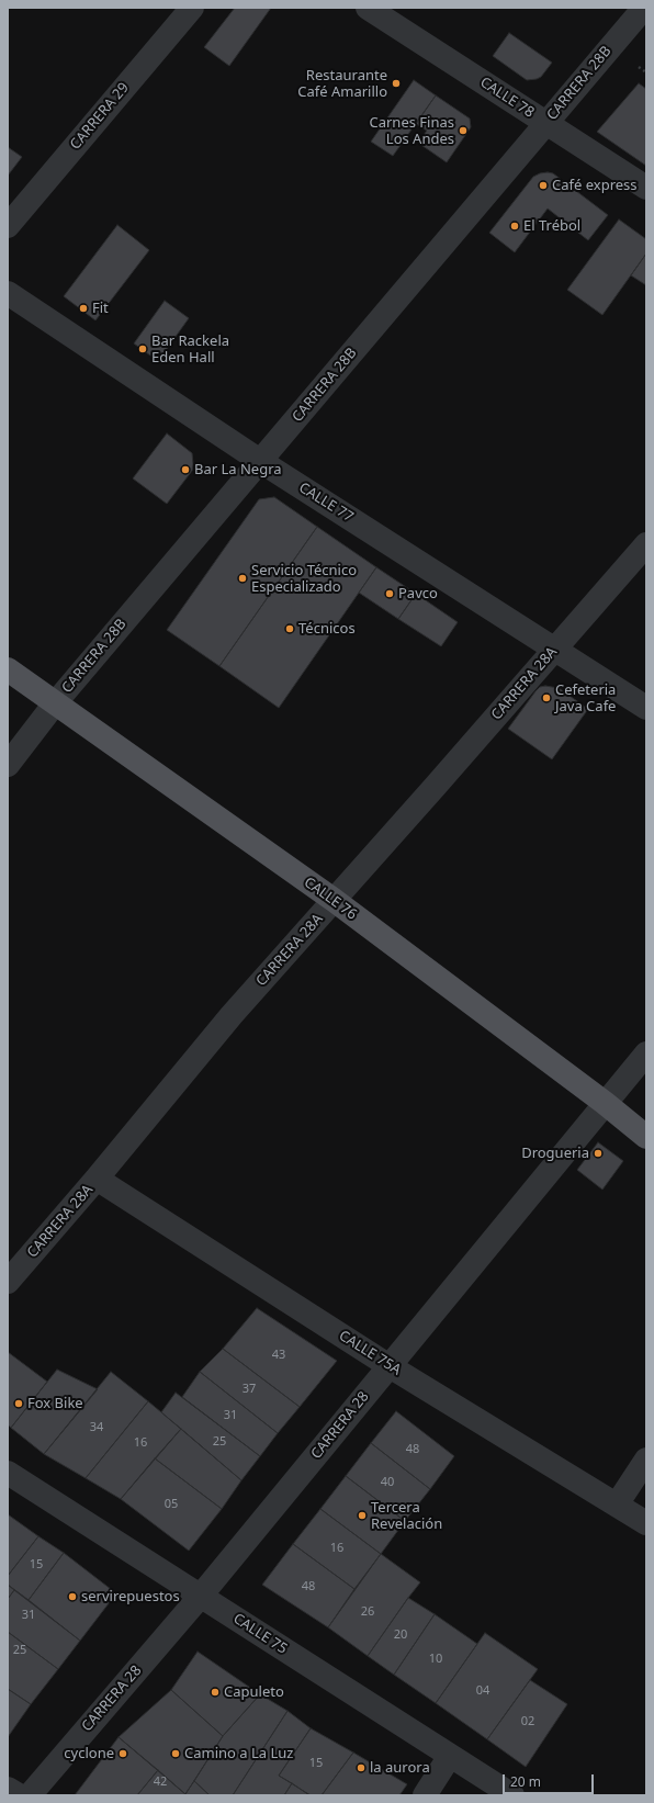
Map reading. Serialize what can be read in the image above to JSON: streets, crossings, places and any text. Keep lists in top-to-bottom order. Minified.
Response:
{"streets":{"main road":["CALLE 76"],"street":["CARRERA 28B","CALLE 78","CARRERA 29","CALLE 77","CARRERA 28A","CALLE 75A","CARRERA 28","CALLE 75"]},"crossings":[["CARRERA 28B","CALLE 78"],["CARRERA 28B","CALLE 77"],["CARRERA 28B","CALLE 76"],["CALLE 77","CARRERA 28A"],["CARRERA 28A","CALLE 76"],["CARRERA 28A","CALLE 75A"],["CALLE 76","CARRERA 28"],["CALLE 75A","CARRERA 28"],["CARRERA 28","CALLE 75"]],"places":["Restaurante Café Amarillo","Carnes Finas Los Andes","Café express","El Trébol","Fit","Bar Rackela Eden Hall","Bar La Negra","Servicio Técnico Especializado","Pavco","Técnicos","Cefeteria Java Cafe","Drogueria","Fox Bike","Tercera Revelación","servirepuestos","Capuleto","cyclone","Camino a La Luz","la aurora"],"house_numbers":["43","37","31","34","25","16","48","40","05","16","15","48","26","31","20","25","10","04","02","15","42"],"scale_bar":"20 m"}
